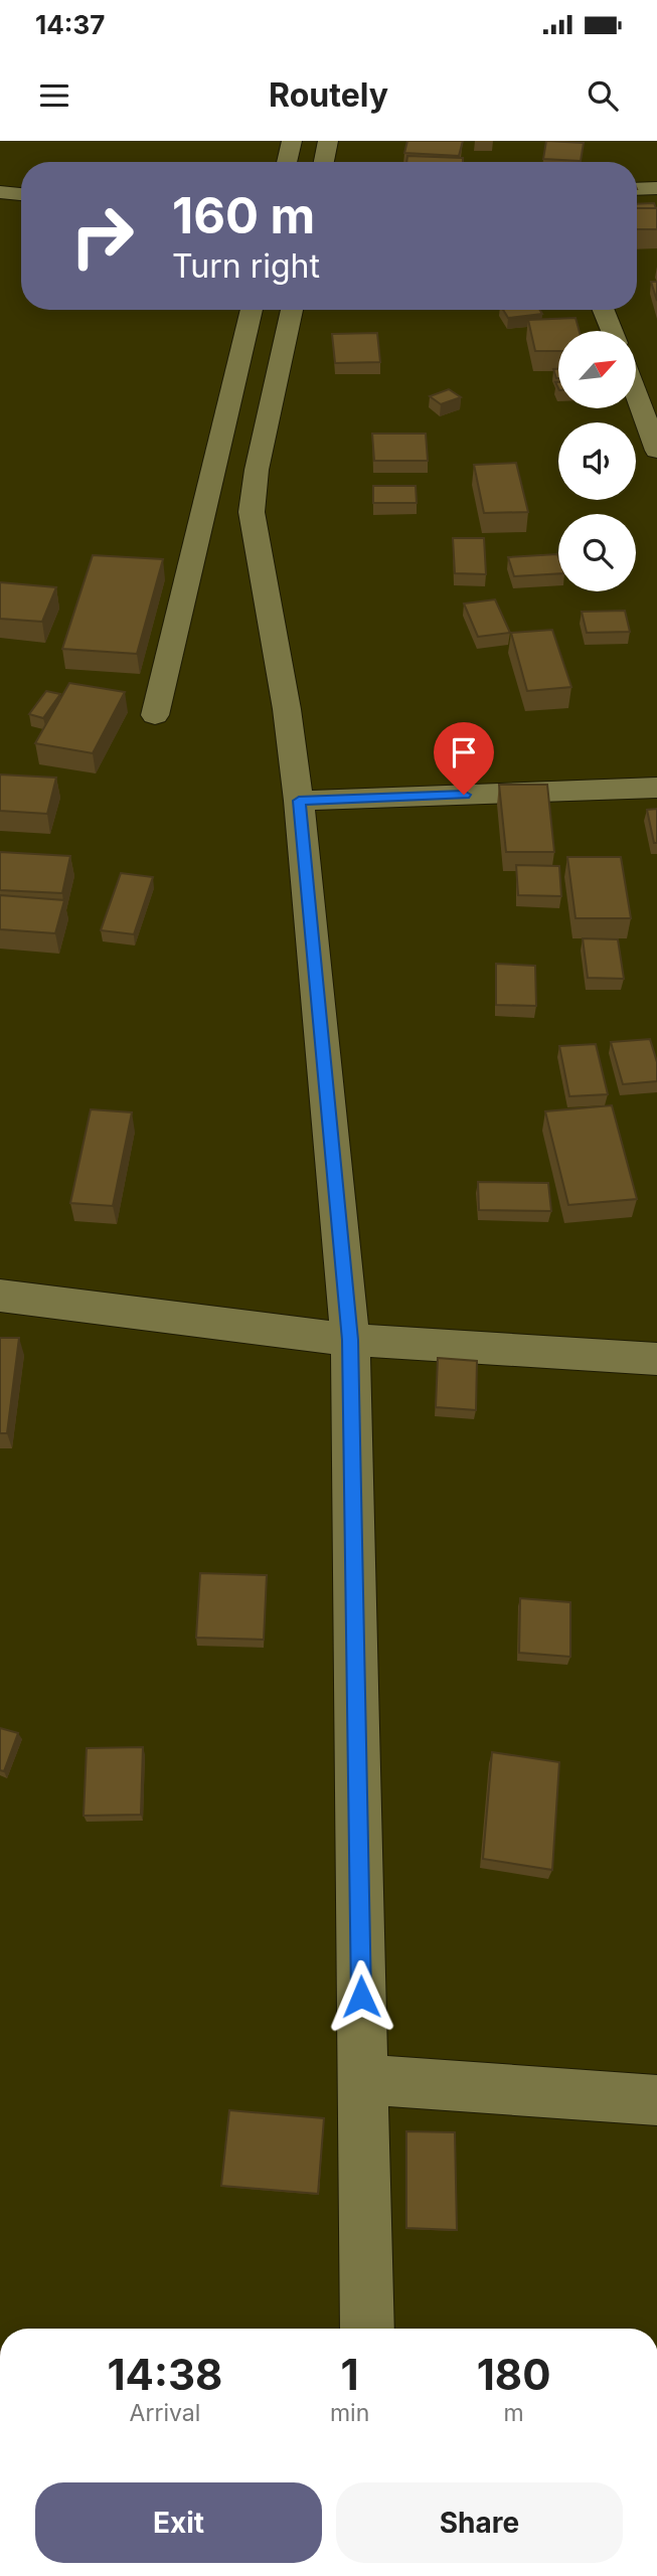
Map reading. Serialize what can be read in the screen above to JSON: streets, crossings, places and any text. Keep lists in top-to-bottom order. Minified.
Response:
{"north":"top right","page":{"status":"14:37","header":"Routely","turn":["160 m","Turn right"],"eta":["14:38","Arrival","1","min","180","m"],"buttons":["Exit","Share"]}}
